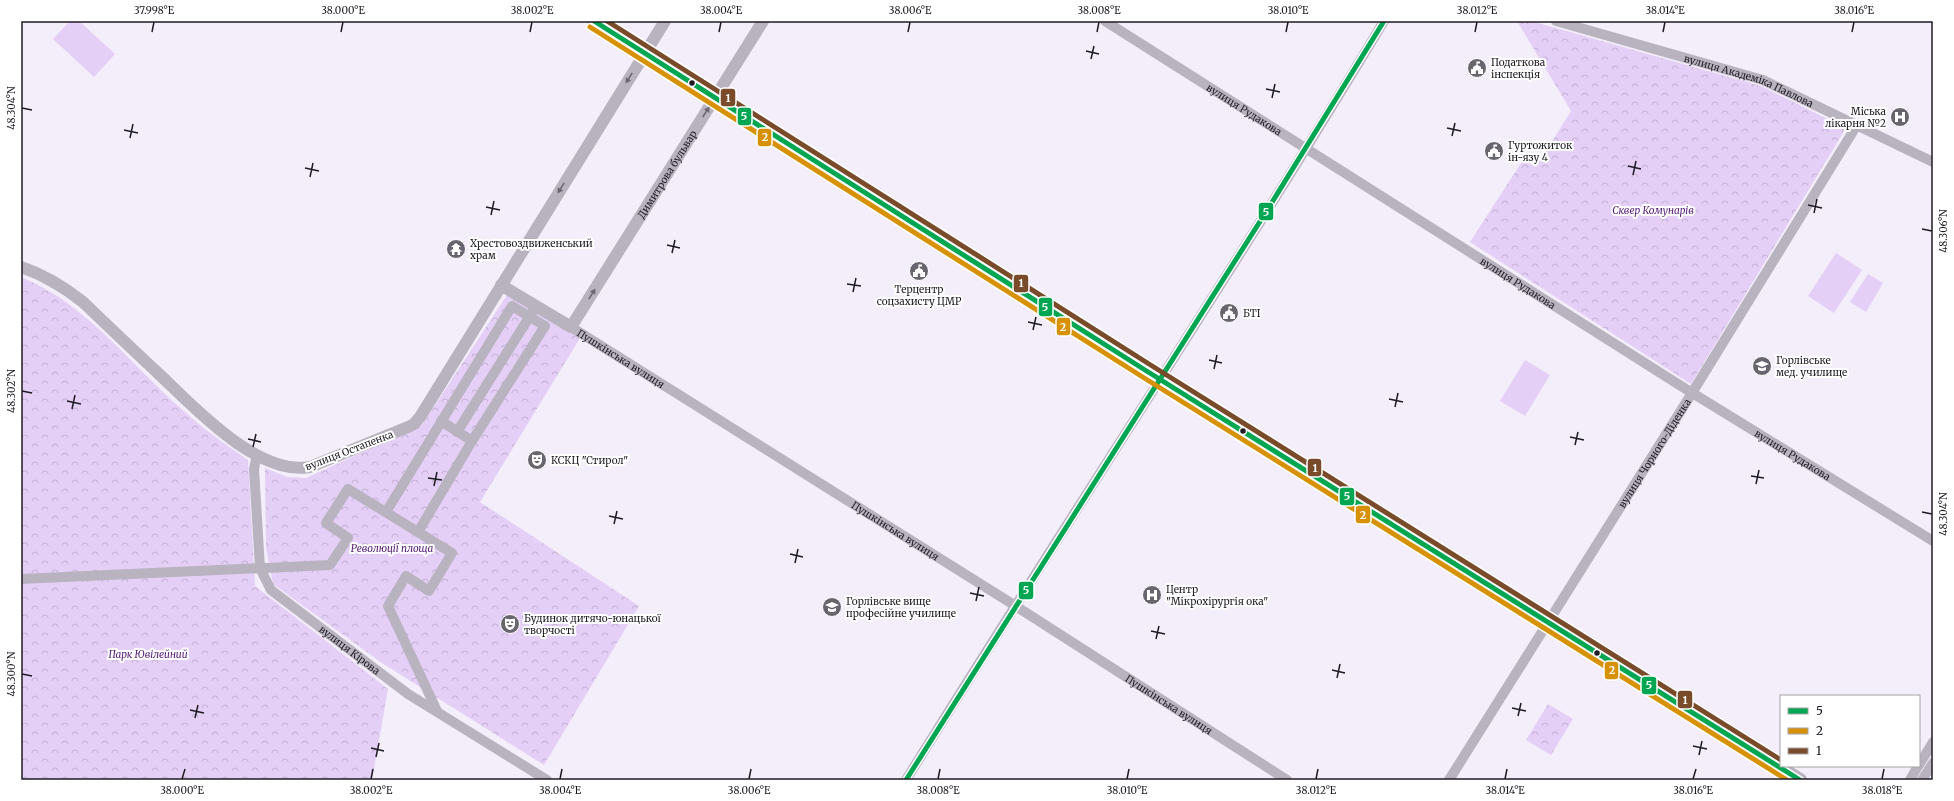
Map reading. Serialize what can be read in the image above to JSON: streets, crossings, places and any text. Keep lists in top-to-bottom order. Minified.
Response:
{"streets":{"street":["вулиця Академіка Павлова","вулиця Рудакова","Димитрова бульвар","Пушкінська вулиця","вулиця Остапенка","вулиця Чорного-Діденка","вулиця Кірова"]},"crossings":[["вулиця Академіка Павлова","вулиця Чорного-Діденка"],["вулиця Рудакова","вулиця Чорного-Діденка"],["Димитрова бульвар","Пушкінська вулиця"],["Пушкінська вулиця","вулиця Остапенка"],["вулиця Остапенка","вулиця Кірова"]],"parks":["Сквер Комунарів","Революції площа","Парк Ювілейний"],"places":{"public building":["Податкова інспекція","Гуртожиток ін-язу 4","Терцентр соцзахисту ЦМР","БТІ"],"hospital":["Міська лікарня №2","Центр \"Мікрохірургія ока\""],"temple":["Хрестовоздвиженський храм"],"school or university":["Горлівське мед. училище","Горлівське вище професійне училище"],"theatre":["КСКЦ \"Стирол\"","Будинок дитячо-юнацької творчості"]},"lines":["transit line 5","transit line 1","transit line 2"],"legend":["5","2","1"],"coordinates":["37.998°E","38.000°E","38.002°E","38.004°E","38.006°E","38.008°E","38.010°E","38.012°E","38.014°E","38.016°E","48.304°N","48.306°N","48.302°N","48.300°N","38.018°E"]}
